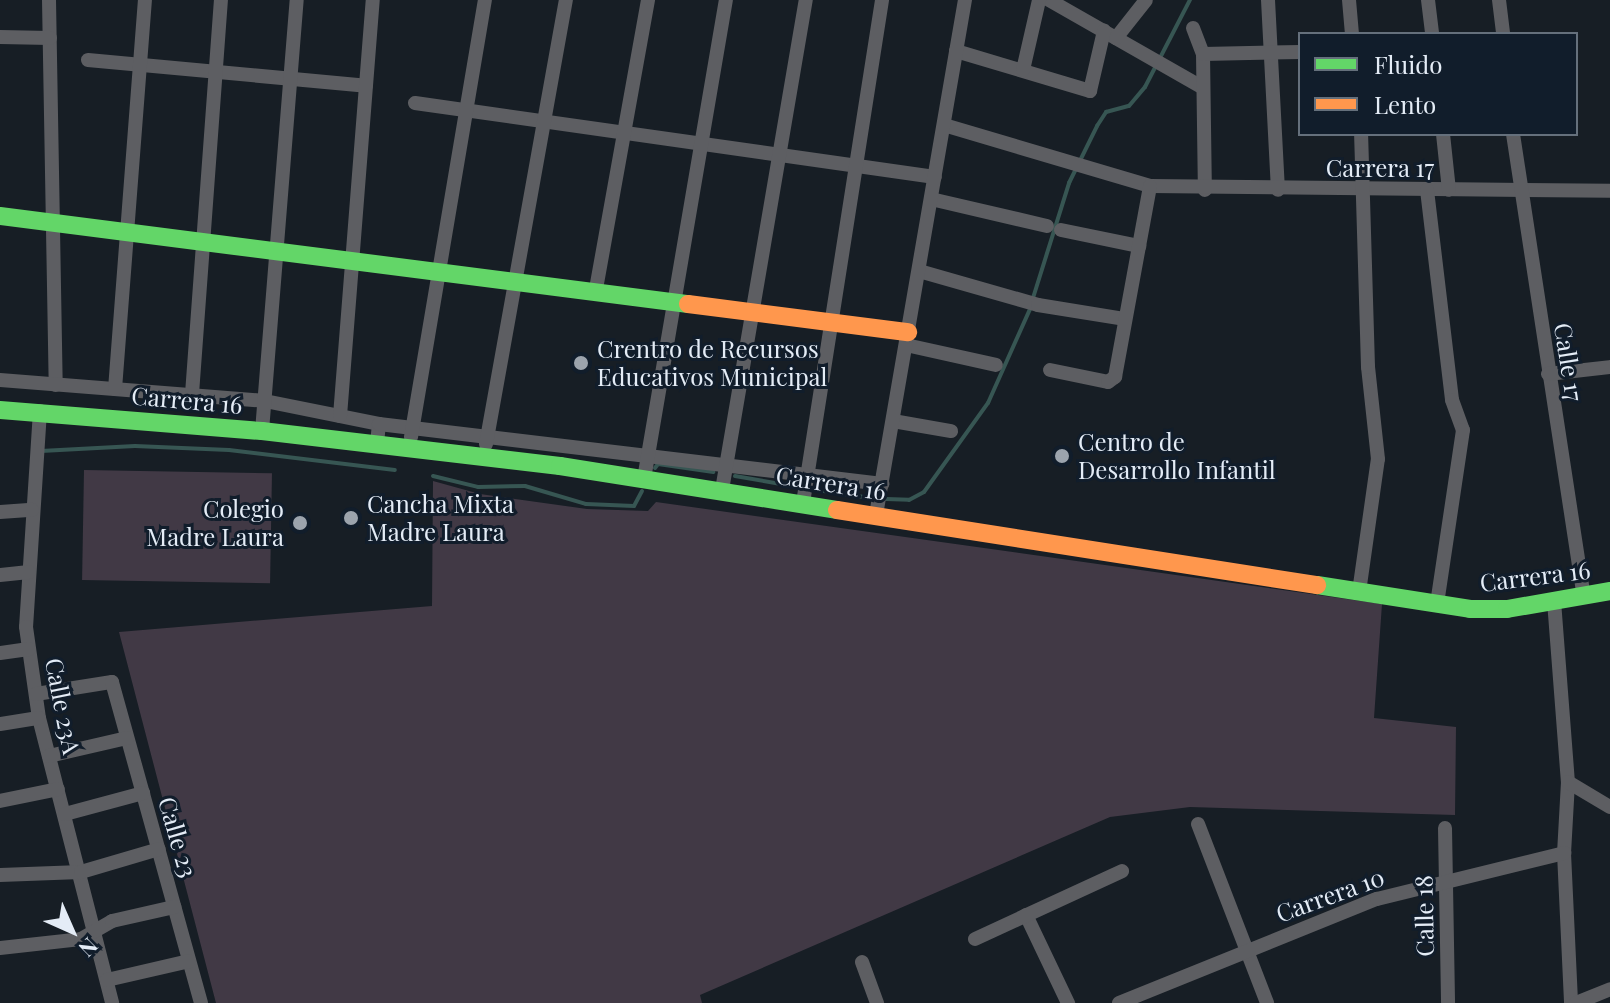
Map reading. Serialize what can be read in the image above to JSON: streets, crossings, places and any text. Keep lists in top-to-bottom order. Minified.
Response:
{"streets":{"main road":["Carrera 16"],"street":["Carrera 17","Calle 17","Calle 23A","Calle 23","Carrera 10","Calle 18"]},"crossings":[["Carrera 17","Calle 17"],["Calle 17","Carrera 16"],["Carrera 16","Calle 23A"],["Calle 23A","Calle 23"],["Carrera 10","Calle 18"]],"places":["Crentro de Recursos Educativos Municipal","Centro de Desarrollo Infantil","Cancha Mixta Madre Laura","Colegio Madre Laura"],"legend":["Fluido","Lento"],"north":"bottom right"}
